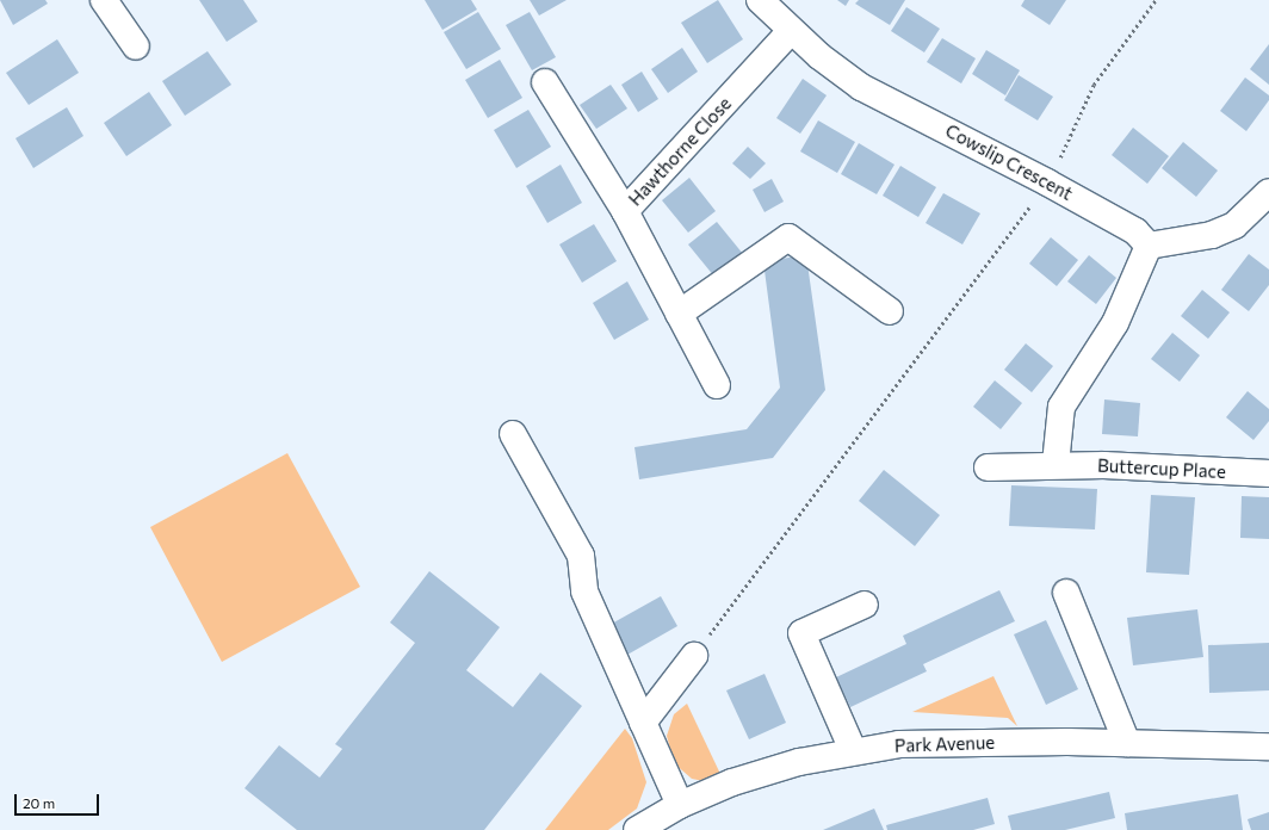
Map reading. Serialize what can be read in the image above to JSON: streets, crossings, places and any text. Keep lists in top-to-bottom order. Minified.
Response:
{"streets":{"street":["Hawthorne Close","Cowslip Crescent","Buttercup Place","Park Avenue"]},"crossings":[["Hawthorne Close","Cowslip Crescent"]],"scale_bar":"20 m"}
